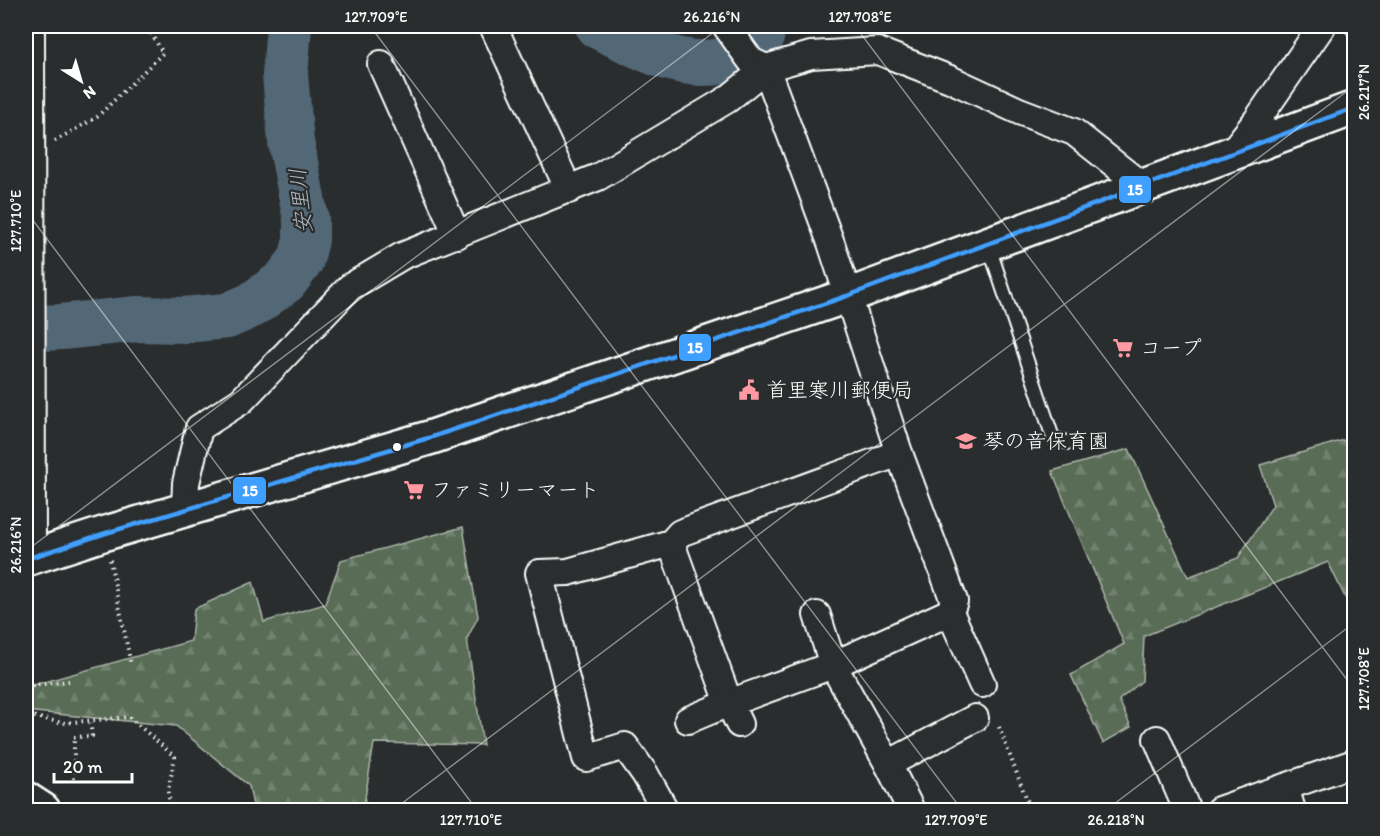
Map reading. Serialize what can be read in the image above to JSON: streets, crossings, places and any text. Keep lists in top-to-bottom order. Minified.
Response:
{"water":["安里川"],"places":{"supermarket":["コープ","ファミリーマート"],"public building":["首里寒川郵便局"],"school or university":["琴の音保育園"]},"lines":["transit line 15"],"scale_bar":"20 m","north":"bottom right","coordinates":["127.709°E","26.216°N","127.708°E","26.217°N","127.710°E","26.218°N"]}
